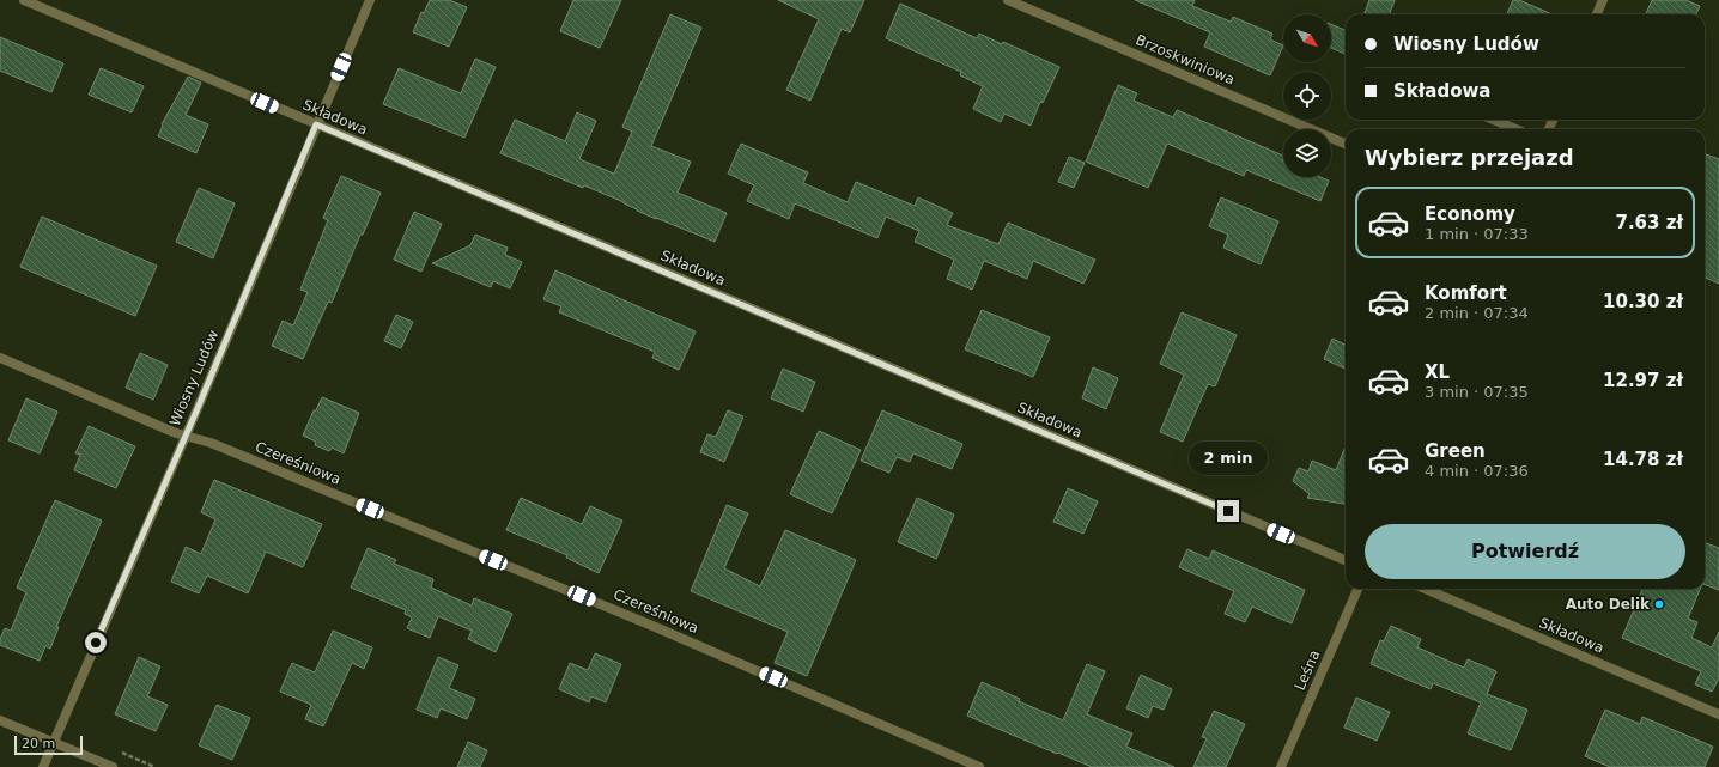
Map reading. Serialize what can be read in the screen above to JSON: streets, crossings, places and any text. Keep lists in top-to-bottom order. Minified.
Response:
{"streets":{"street":["Brzoskwiniowa","Składowa","Wiosny Ludów","Czereśniowa","Leśna"]},"crossings":[["Składowa","Wiosny Ludów"],["Wiosny Ludów","Czereśniowa"]],"places":["Auto Delik"],"scale_bar":"20 m","north":"bottom right","page":{"banner":["Wiosny Ludów","Składowa"],"heading":"Wybierz przejazd","list":[{"name":"Economy","note":"1 min · 07:33","value":"7.63 zł"},{"name":"Komfort","note":"2 min · 07:34","value":"10.30 zł"},{"name":"XL","note":"3 min · 07:35","value":"12.97 zł"},{"name":"Green","note":"4 min · 07:36","value":"14.78 zł"}],"bubble":"2 min","buttons":"Potwierdź","scale":"20 m"}}
